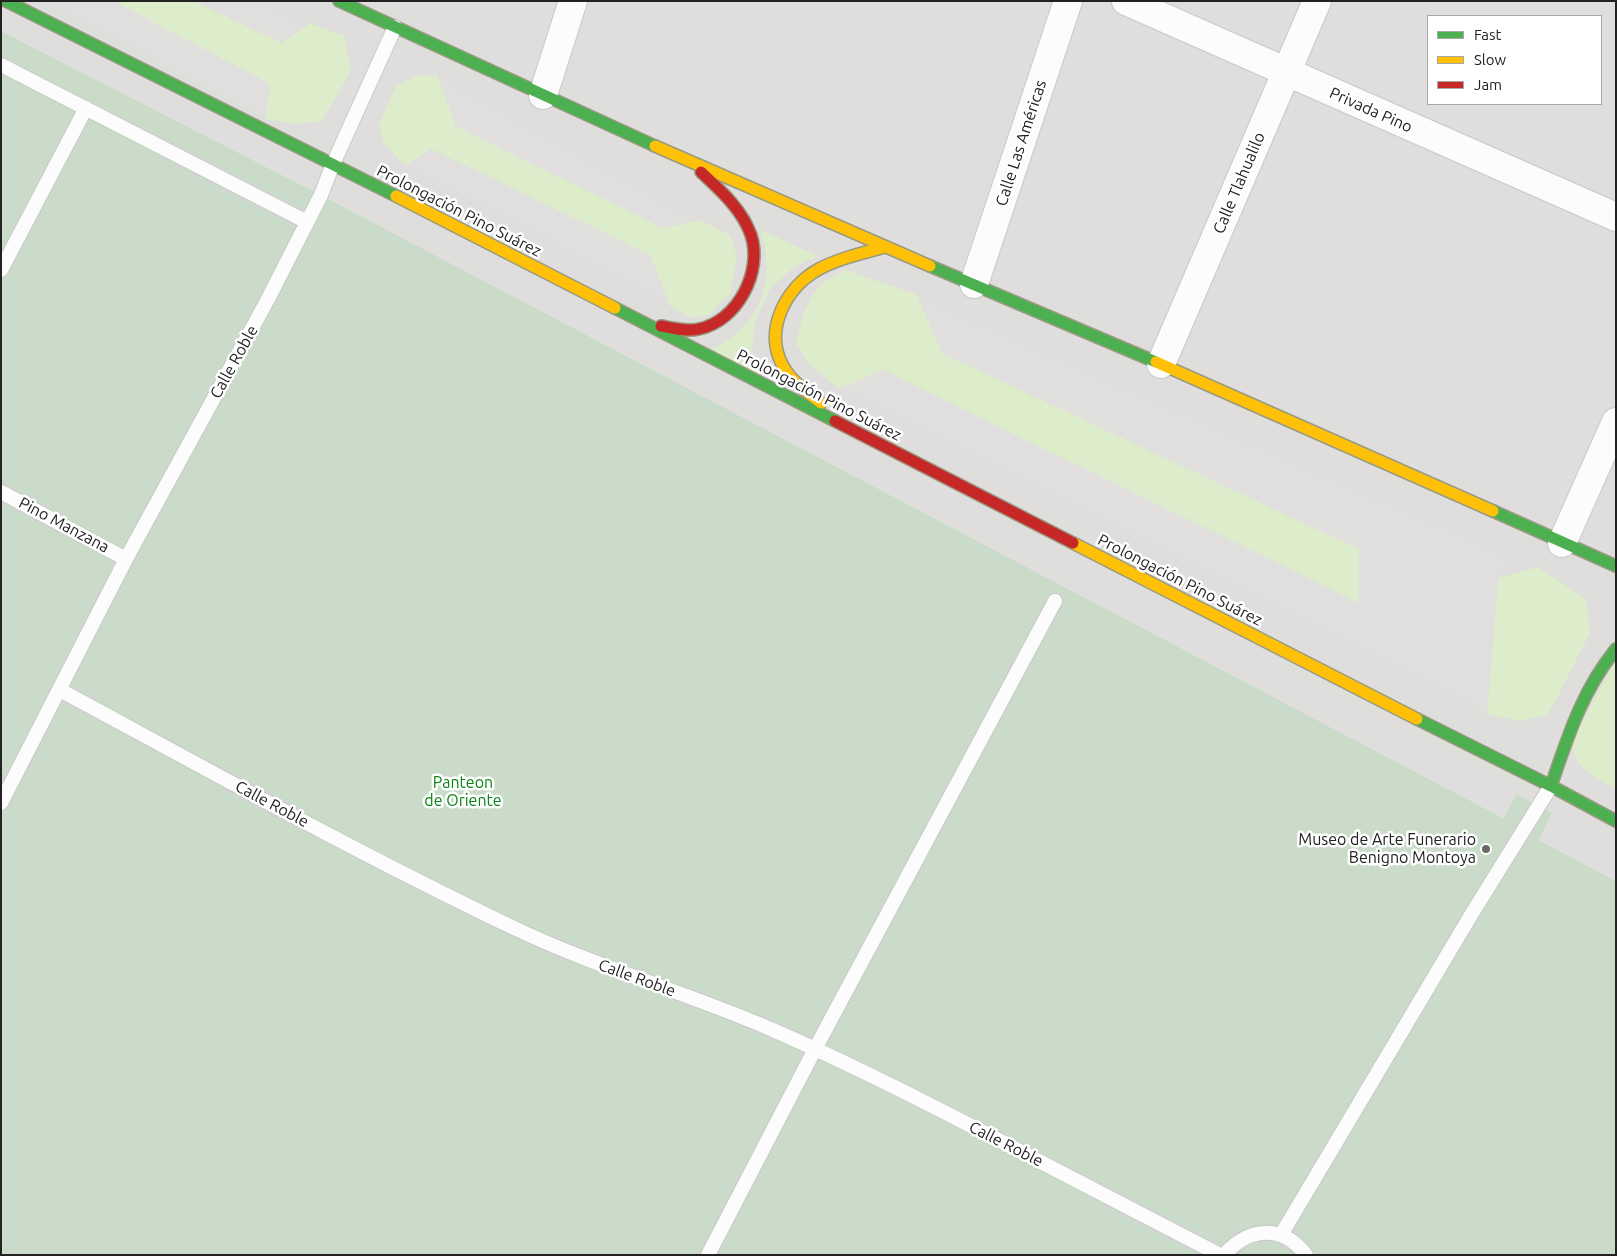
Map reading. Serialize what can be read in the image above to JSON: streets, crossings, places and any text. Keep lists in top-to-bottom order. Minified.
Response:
{"streets":{"main road":["Prolongación Pino Suárez"],"street":["Privada Pino","Calle Las Américas","Calle Tlahualilo"],"lane":["Calle Roble","Pino Manzana"]},"crossings":[["Privada Pino","Calle Tlahualilo"],["Prolongación Pino Suárez","Calle Roble"],["Calle Roble","Pino Manzana"]],"parks":["Panteon de Oriente"],"places":["Museo de Arte Funerario Benigno Montoya"],"legend":["Fast","Slow","Jam"]}
